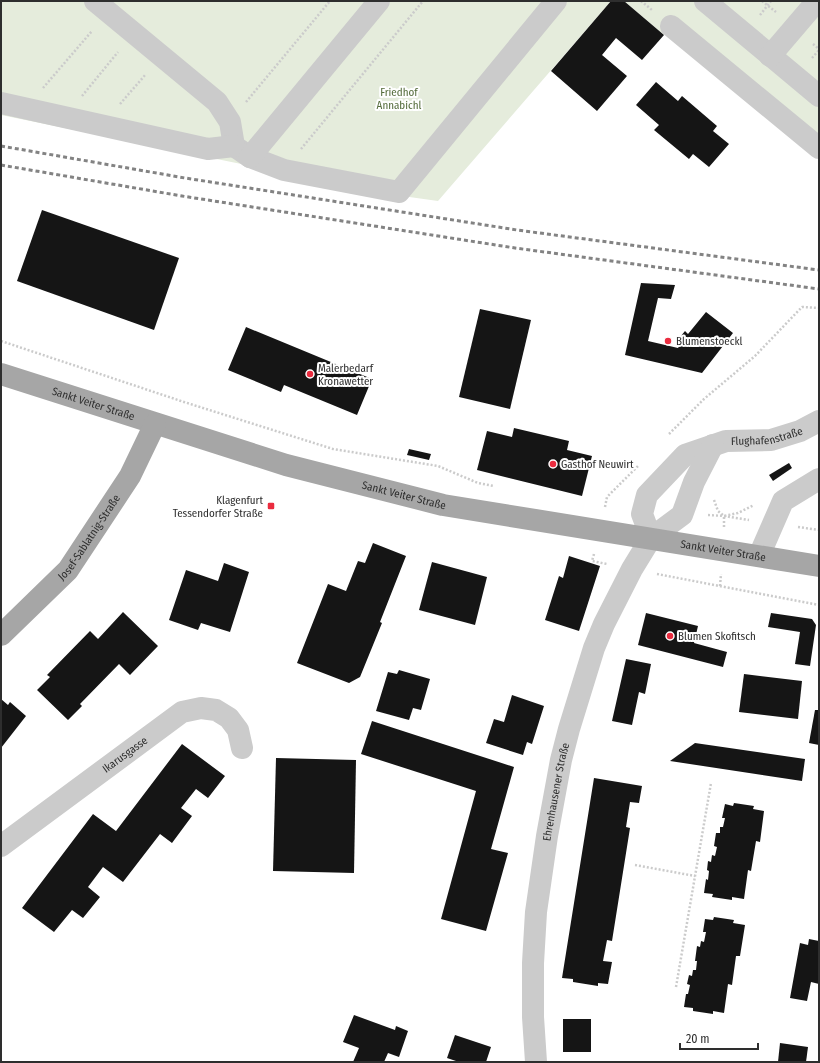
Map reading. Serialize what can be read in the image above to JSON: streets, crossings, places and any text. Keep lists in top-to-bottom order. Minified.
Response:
{"streets":{"main road":["Sankt Veiter Straße","Josef-Sablatnig-Straße"],"street":["Flughafenstraße","Ikarusgasse","Ehrenhausener Straße"]},"crossings":[["Sankt Veiter Straße","Josef-Sablatnig-Straße"],["Sankt Veiter Straße","Ehrenhausener Straße"]],"parks":["Friedhof Annabichl"],"places":{"other":["Blumenstoeckl","Malerbedarf Kronawetter","Gasthof Neuwirt","Blumen Skofitsch"],"transit":["Klagenfurt Tessendorfer Straße"]},"scale_bar":"20 m"}
